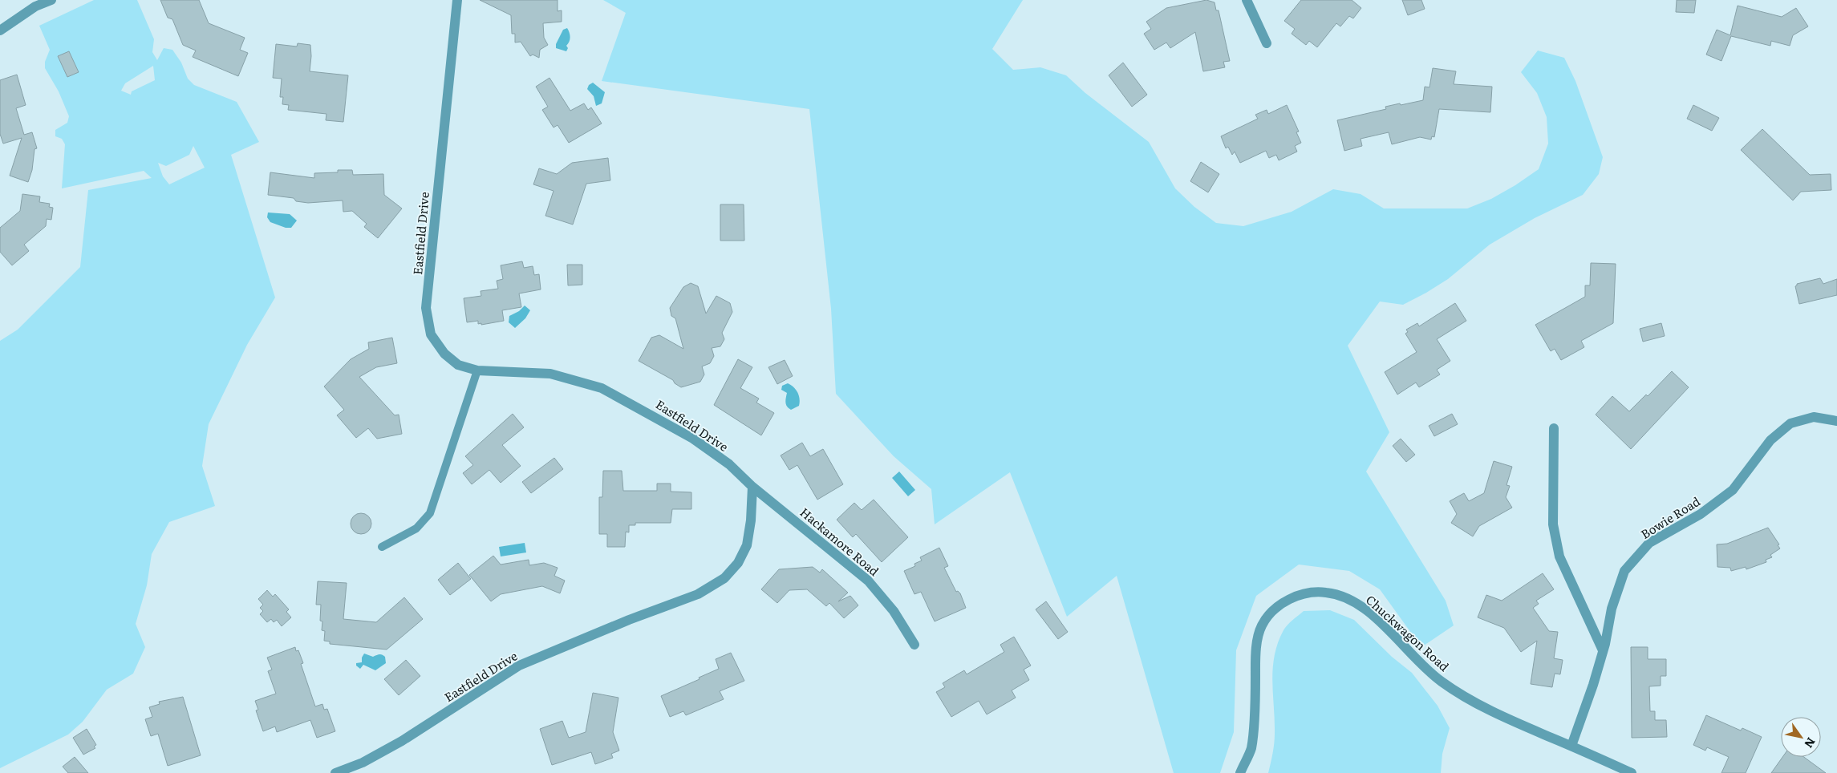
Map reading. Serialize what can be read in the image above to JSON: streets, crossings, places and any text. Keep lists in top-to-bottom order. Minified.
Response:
{"streets":{"street":["Eastfield Drive","Bowie Road","Hackamore Road","Chuckwagon Road"]},"crossings":[["Eastfield Drive","Hackamore Road"],["Bowie Road","Chuckwagon Road"]],"north":"bottom right"}
